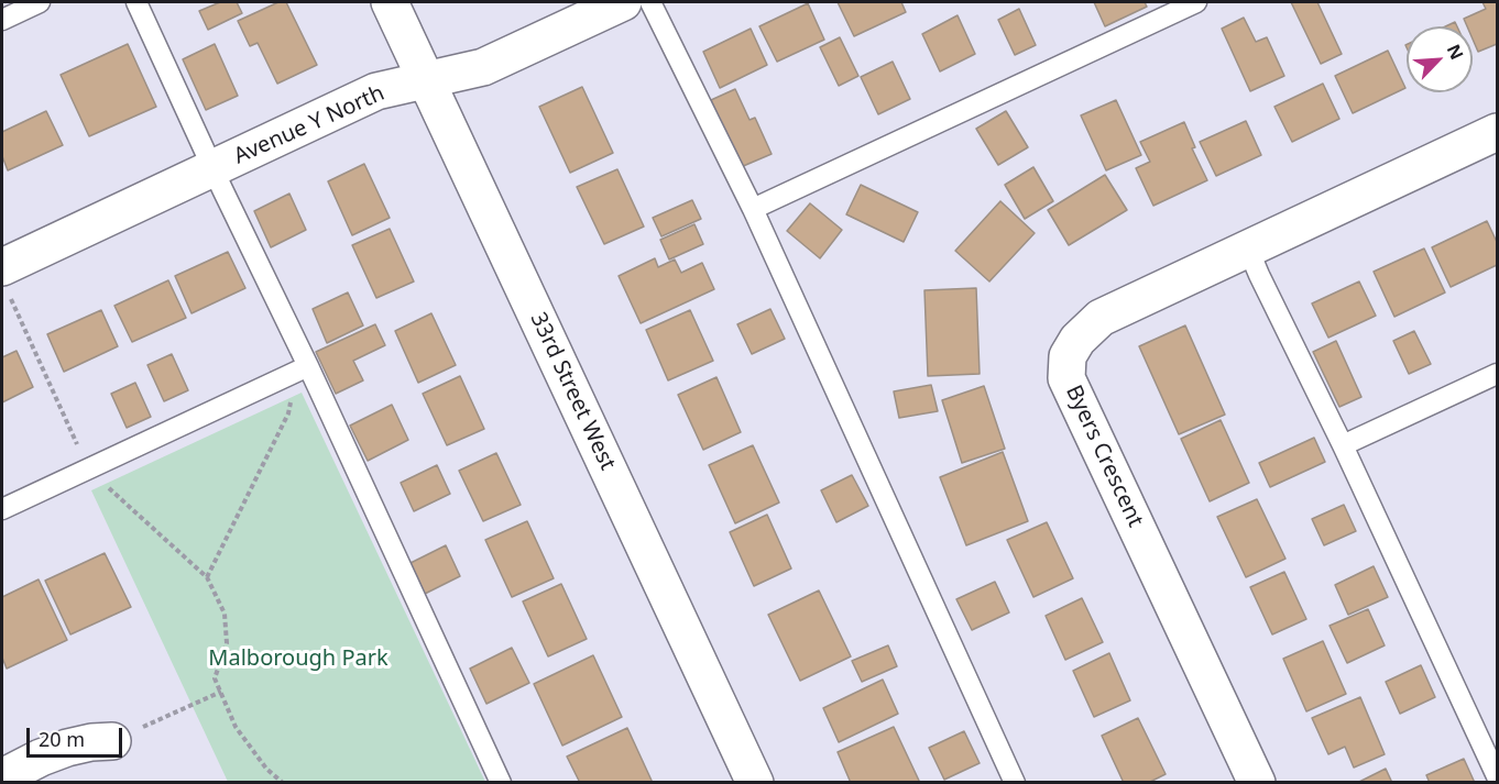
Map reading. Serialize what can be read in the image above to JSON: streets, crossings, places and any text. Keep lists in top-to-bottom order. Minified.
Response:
{"streets":{"street":["Avenue Y North","33rd Street West","Byers Crescent"]},"crossings":[["Avenue Y North","33rd Street West"]],"parks":["Malborough Park"],"scale_bar":"20 m","north":"top right"}
